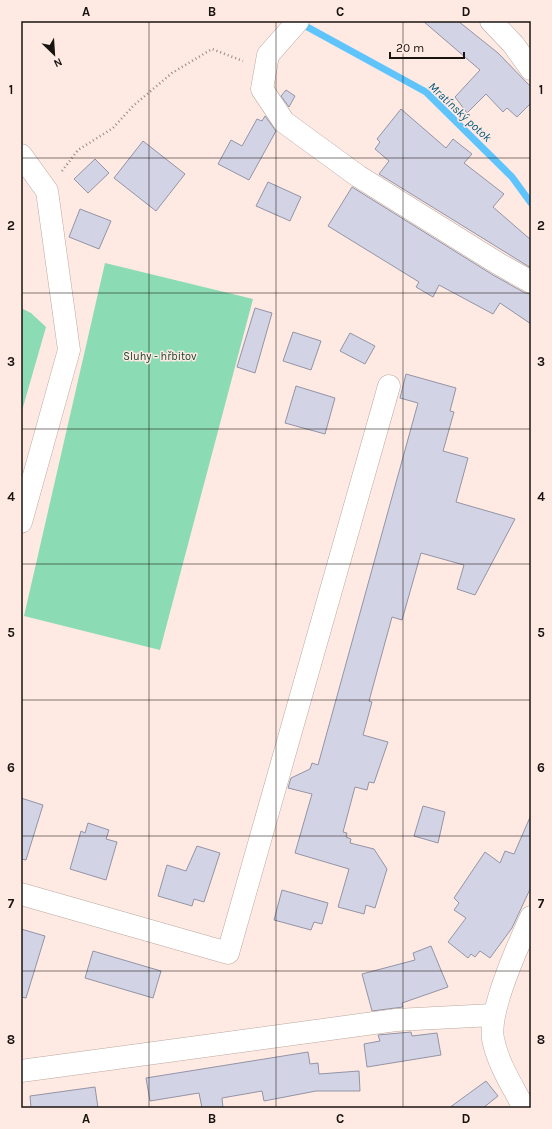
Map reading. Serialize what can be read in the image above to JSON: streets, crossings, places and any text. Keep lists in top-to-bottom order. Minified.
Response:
{"water":["Mratínský potok"],"parks":["Sluhy - hřbitov"],"scale_bar":"20 m","north":"bottom right","grid":{"columns":["A","B","C","D"],"rows":["1","2","3","4","5","6","7","8"]}}
